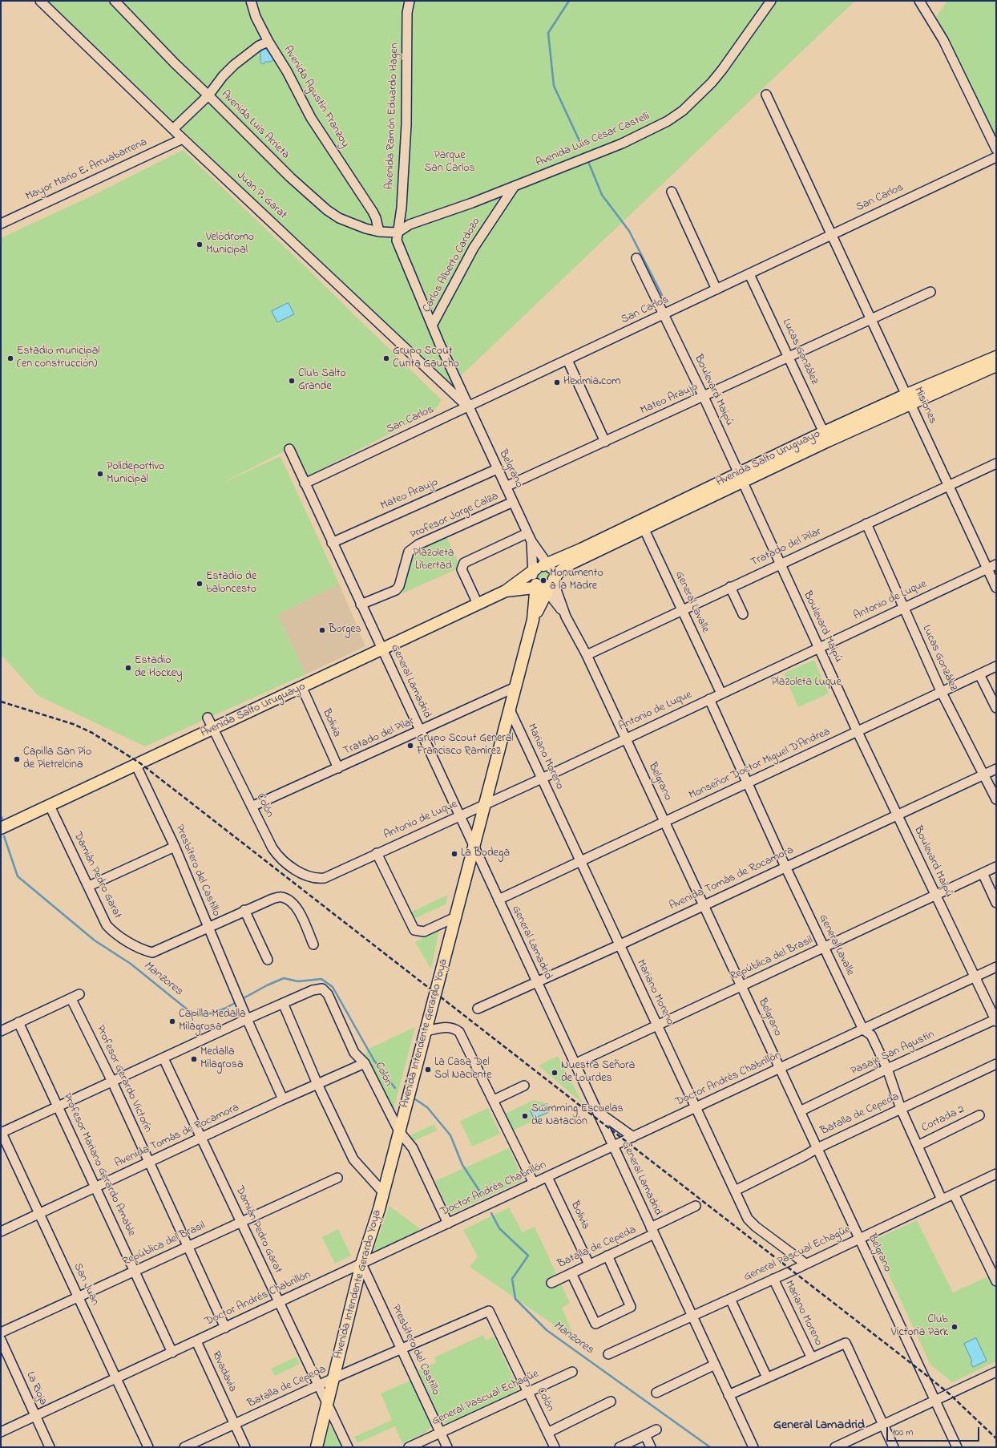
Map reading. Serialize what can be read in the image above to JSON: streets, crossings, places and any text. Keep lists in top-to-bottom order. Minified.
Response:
{"streets":{"main road":["Avenida Salto Uruguayo","Avenida Intendente Gerardo Yoya"],"street":["Avenida Agustín Franzoy","Avenida Ramón Eduardo Hagen","Avenida Luis Arrieta","Avenida Luis César Castelli","Mayor Mario E. Arruabarrena","Juan P. Garat","San Carlos","Carlos Alberto Cardozo","Lucas González","Boulevard Maipú","Mateo Araujo","Misiones","Belgrano","Profesor Jorge Calza","Tratado del Pilar","Antonio de Luque","General Lavalle","General Lamadrid","Bolivia","Mariano Moreno","Monseñor Doctor Miguel D'Andrea","Colón","Presbítero del Castillo","Damián Pedro Garat","Avenida Tomás de Rocamora","República del Brasil","Pasaje San Agustín","Profesor Gerardo Victorín","Doctor Andrés Chabrillón","Batalla de Cepeda","Cortada 2","Profesor Mariano Gerardo Amable","General Pascual Echagüe","San Juan","Rivadavia","La Rioja"]},"crossings":[["Avenida Agustín Franzoy","Avenida Luis Arrieta"],["Avenida Ramón Eduardo Hagen","Avenida Luis Arrieta"],["Avenida Ramón Eduardo Hagen","Avenida Luis César Castelli"],["Avenida Ramón Eduardo Hagen","Carlos Alberto Cardozo"],["Avenida Ramón Eduardo Hagen","Belgrano"],["Avenida Luis Arrieta","Avenida Luis César Castelli"],["Avenida Luis César Castelli","Carlos Alberto Cardozo"],["Mayor Mario E. Arruabarrena","Juan P. Garat"],["Juan P. Garat","San Carlos"],["Juan P. Garat","Belgrano"],["San Carlos","Lucas González"],["San Carlos","Boulevard Maipú"],["San Carlos","Misiones"],["San Carlos","Belgrano"],["San Carlos","General Lamadrid"],["Carlos Alberto Cardozo","Belgrano"],["Lucas González","Mateo Araujo"],["Lucas González","Avenida Salto Uruguayo"],["Lucas González","Tratado del Pilar"],["Lucas González","Antonio de Luque"],["Lucas González","Monseñor Doctor Miguel D'Andrea"],["Lucas González","Avenida Tomás de Rocamora"],["Boulevard Maipú","Mateo Araujo"],["Boulevard Maipú","Avenida Salto Uruguayo"],["Boulevard Maipú","Tratado del Pilar"],["Boulevard Maipú","Antonio de Luque"],["Boulevard Maipú","Monseñor Doctor Miguel D'Andrea"],["Boulevard Maipú","Avenida Tomás de Rocamora"],["Boulevard Maipú","República del Brasil"],["Boulevard Maipú","Pasaje San Agustín"],["Boulevard Maipú","Doctor Andrés Chabrillón"],["Mateo Araujo","Misiones"],["Mateo Araujo","Belgrano"],["Mateo Araujo","General Lamadrid"],["Misiones","Avenida Salto Uruguayo"],["Misiones","Tratado del Pilar"],["Misiones","Antonio de Luque"],["Avenida Salto Uruguayo","Belgrano"],["Avenida Salto Uruguayo","General Lavalle"],["Avenida Salto Uruguayo","General Lamadrid"],["Avenida Salto Uruguayo","Bolivia"],["Avenida Salto Uruguayo","Colón"],["Avenida Salto Uruguayo","Presbítero del Castillo"],["Avenida Salto Uruguayo","Damián Pedro Garat"],["Avenida Salto Uruguayo","Avenida Intendente Gerardo Yoya"],["Belgrano","Profesor Jorge Calza"],["Belgrano","Tratado del Pilar"],["Belgrano","Antonio de Luque"],["Belgrano","Monseñor Doctor Miguel D'Andrea"],["Belgrano","Avenida Tomás de Rocamora"],["Belgrano","República del Brasil"],["Belgrano","Avenida Intendente Gerardo Yoya"],["Belgrano","Pasaje San Agustín"],["Belgrano","Doctor Andrés Chabrillón"],["Belgrano","Batalla de Cepeda"],["Belgrano","General Pascual Echagüe"],["Profesor Jorge Calza","General Lamadrid"],["Tratado del Pilar","General Lavalle"],["Tratado del Pilar","General Lamadrid"],["Tratado del Pilar","Bolivia"],["Tratado del Pilar","Colón"],["Tratado del Pilar","Avenida Intendente Gerardo Yoya"],["Antonio de Luque","General Lavalle"],["Antonio de Luque","General Lamadrid"],["Antonio de Luque","Mariano Moreno"],["Antonio de Luque","Colón"],["Antonio de Luque","Avenida Intendente Gerardo Yoya"],["General Lavalle","Monseñor Doctor Miguel D'Andrea"],["General Lavalle","Avenida Tomás de Rocamora"],["General Lavalle","República del Brasil"],["General Lavalle","Pasaje San Agustín"],["General Lavalle","Doctor Andrés Chabrillón"],["General Lavalle","Batalla de Cepeda"],["General Lavalle","Cortada 2"],["General Lavalle","General Pascual Echagüe"],["General Lamadrid","Monseñor Doctor Miguel D'Andrea"],["General Lamadrid","Avenida Tomás de Rocamora"],["General Lamadrid","República del Brasil"],["General Lamadrid","Avenida Intendente Gerardo Yoya"],["General Lamadrid","Doctor Andrés Chabrillón"],["General Lamadrid","Batalla de Cepeda"],["General Lamadrid","General Pascual Echagüe"],["Bolivia","Doctor Andrés Chabrillón"],["Bolivia","Batalla de Cepeda"],["Mariano Moreno","Monseñor Doctor Miguel D'Andrea"],["Mariano Moreno","Avenida Tomás de Rocamora"],["Mariano Moreno","República del Brasil"],["Mariano Moreno","Avenida Intendente Gerardo Yoya"],["Mariano Moreno","Doctor Andrés Chabrillón"],["Mariano Moreno","Batalla de Cepeda"],["Mariano Moreno","General Pascual Echagüe"],["Colón","Avenida Tomás de Rocamora"],["Colón","Avenida Intendente Gerardo Yoya"],["Colón","Doctor Andrés Chabrillón"],["Colón","Batalla de Cepeda"],["Colón","General Pascual Echagüe"],["Presbítero del Castillo","Damián Pedro Garat"],["Presbítero del Castillo","Avenida Intendente Gerardo Yoya"],["Presbítero del Castillo","Doctor Andrés Chabrillón"],["Presbítero del Castillo","Batalla de Cepeda"],["Presbítero del Castillo","General Pascual Echagüe"],["Damián Pedro Garat","Avenida Tomás de Rocamora"],["Damián Pedro Garat","República del Brasil"],["Damián Pedro Garat","Avenida Intendente Gerardo Yoya"],["Damián Pedro Garat","Doctor Andrés Chabrillón"],["Damián Pedro Garat","Batalla de Cepeda"],["Avenida Tomás de Rocamora","Profesor Gerardo Victorín"],["Avenida Tomás de Rocamora","Profesor Mariano Gerardo Amable"],["Avenida Tomás de Rocamora","San Juan"],["República del Brasil","Profesor Gerardo Victorín"],["República del Brasil","Profesor Mariano Gerardo Amable"],["República del Brasil","San Juan"],["Avenida Intendente Gerardo Yoya","Doctor Andrés Chabrillón"],["Avenida Intendente Gerardo Yoya","Batalla de Cepeda"],["Profesor Gerardo Victorín","Doctor Andrés Chabrillón"],["Doctor Andrés Chabrillón","Profesor Mariano Gerardo Amable"],["Doctor Andrés Chabrillón","San Juan"],["Doctor Andrés Chabrillón","Rivadavia"],["Doctor Andrés Chabrillón","La Rioja"],["Batalla de Cepeda","Rivadavia"]],"districts":["General Lamadrid"],"water":["Manzores"],"parks":["Parque San Carlos","Plazoleta Libertad","Plazoleta Luque"],"places":["Velódromo Municipal","Estadio municipal (en construcción)","Grupo Scout Curita Gaucho","Club Salto Grande","Heximia.com","Polideportivo Municipal","Monumento a la Madre","Estadio de baloncesto","Borges","Estadio de Hockey","Grupo Scout General Francisco Ramírez","Capilla San Pío de Pietrelcina","La Bodega","Capilla Medalla Milagrosa","Medalla Milagrosa","La Casa Del Sol Naciente","Nuestra Señora de Lourdes","Swimming Escuelas de Natación","Club Victoria Park"],"scale_bar":"100 m"}
